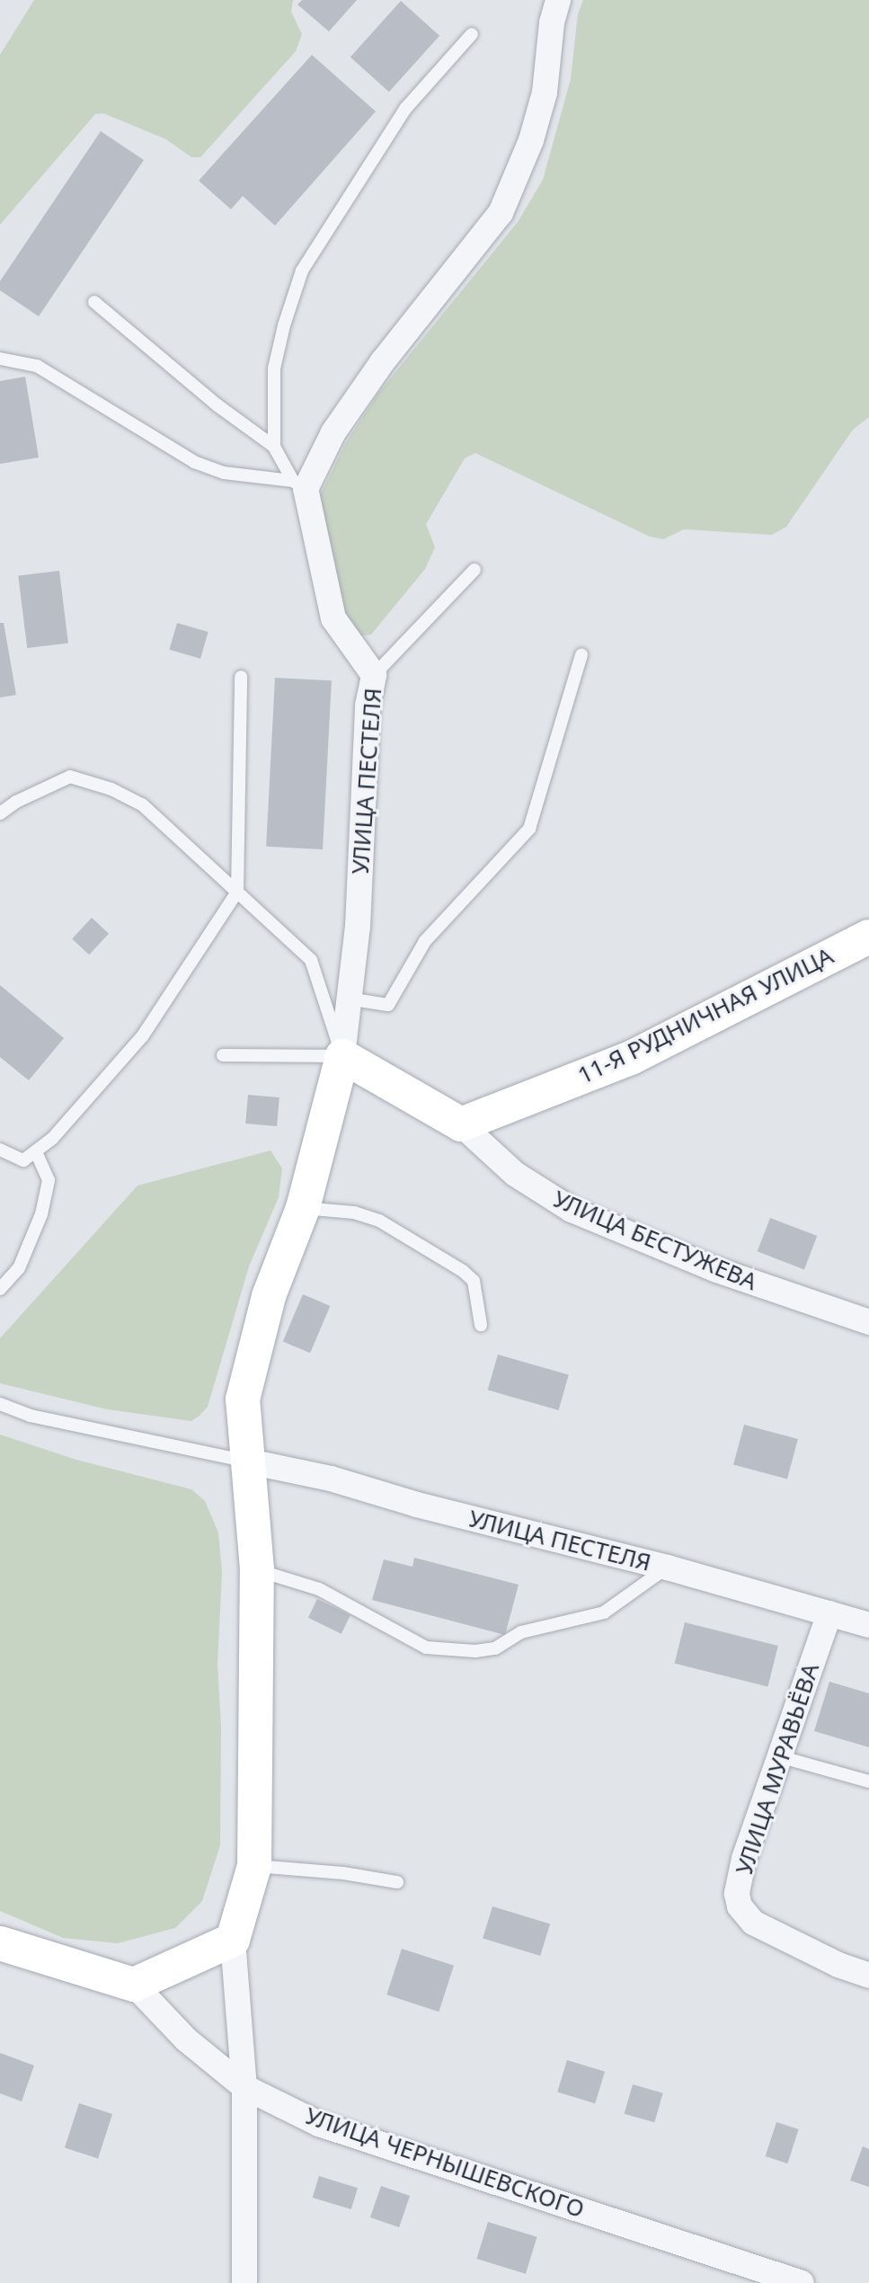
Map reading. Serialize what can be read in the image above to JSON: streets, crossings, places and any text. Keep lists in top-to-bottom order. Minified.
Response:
{"streets":{"main road":["УЛИЦА ПЕСТЕЛЯ","11-Я РУДНИЧНАЯ УЛИЦА","УЛИЦА ЧЕРНЫШЕВСКОГО"],"street":["УЛИЦА БЕСТУЖЕВА","УЛИЦА МУРАВЬЁВА"]},"crossings":[["УЛИЦА ПЕСТЕЛЯ","УЛИЦА МУРАВЬЁВА"],["11-Я РУДНИЧНАЯ УЛИЦА","УЛИЦА БЕСТУЖЕВА"]]}
